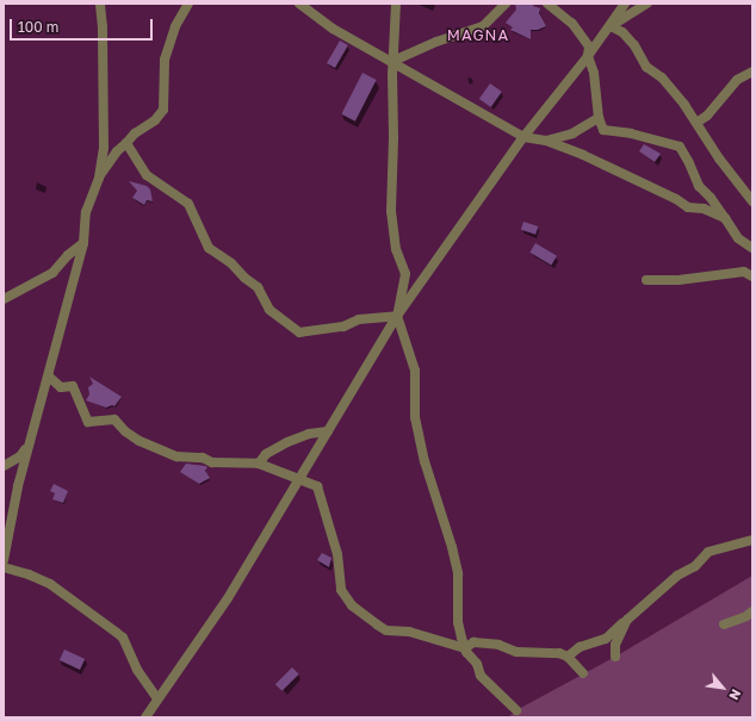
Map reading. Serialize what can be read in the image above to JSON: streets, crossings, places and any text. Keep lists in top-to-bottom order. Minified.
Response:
{"districts":["MAGNA"],"scale_bar":"100 m","north":"bottom right"}
